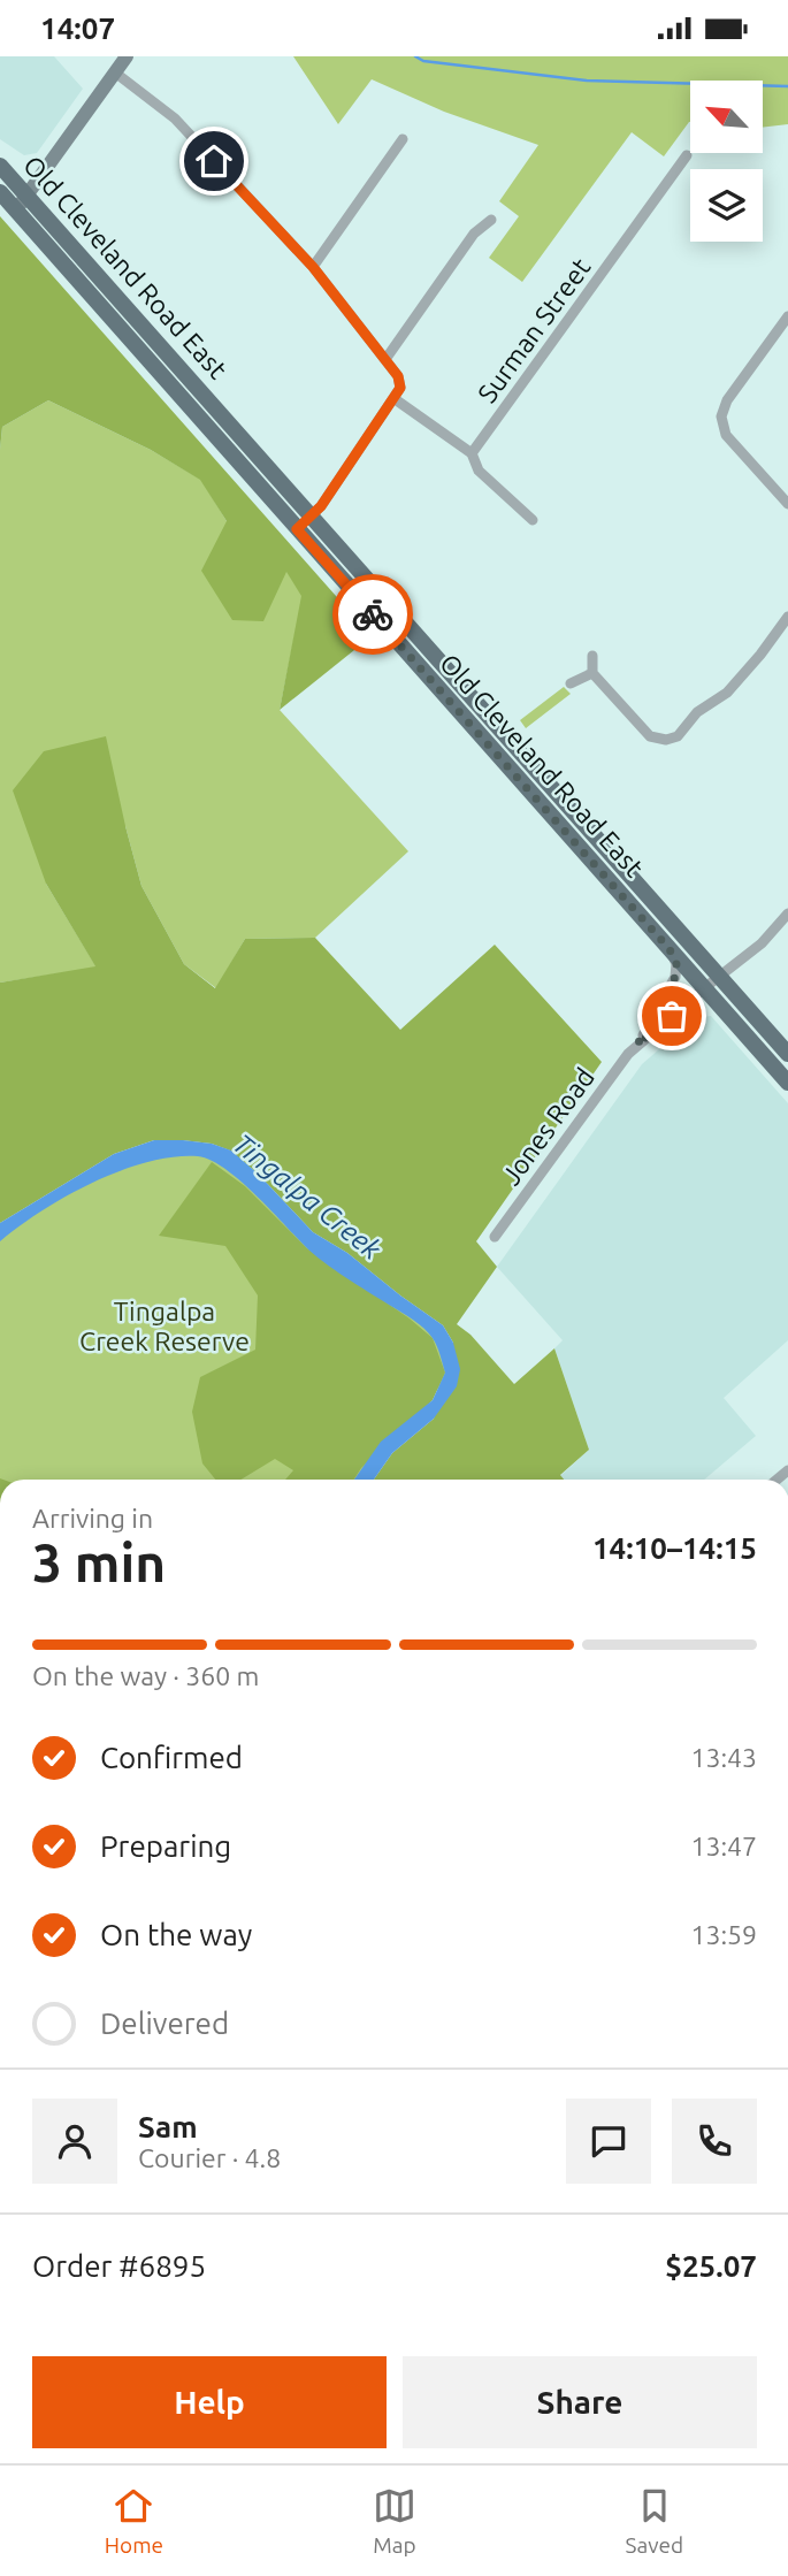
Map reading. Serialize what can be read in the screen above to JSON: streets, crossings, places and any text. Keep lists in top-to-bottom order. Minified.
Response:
{"streets":{"main road":["Old Cleveland Road East"],"street":["Surman Street","Jones Road"]},"crossings":[["Old Cleveland Road East","Jones Road"]],"water":["Tingalpa Creek"],"parks":["Tingalpa Creek Reserve"],"north":"top left","page":{"status":"14:07","heading":["3 min","Arriving in","14:10–14:15"],"panel":["Sam","Courier · 4.8","Order #6895","$25.07"],"bar":"On the way · 360 m","list":[["Confirmed","13:43"],["Preparing","13:47"],["On the way","13:59"],"Delivered"],"buttons":["Help","Share"],"tabs":["Home","Map","Saved"]}}
